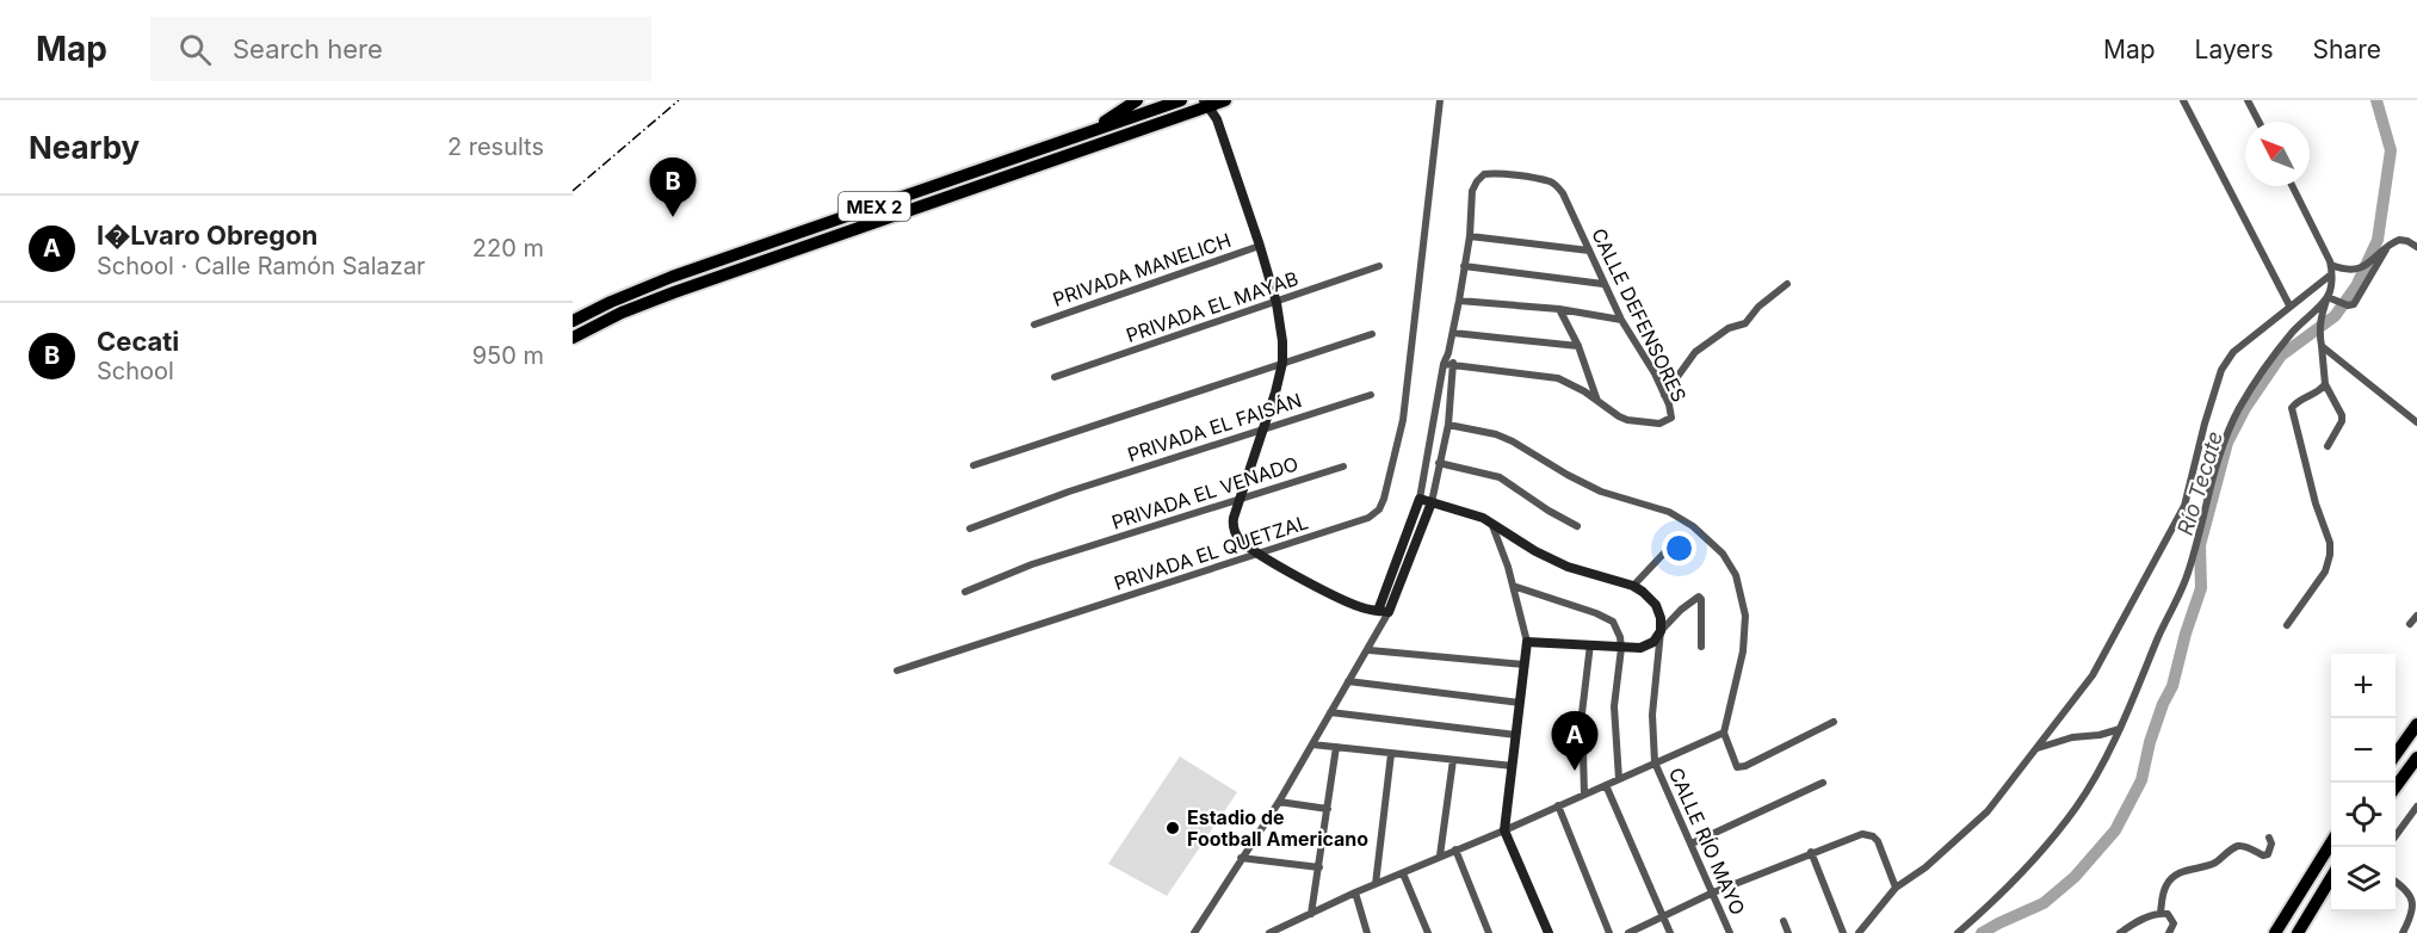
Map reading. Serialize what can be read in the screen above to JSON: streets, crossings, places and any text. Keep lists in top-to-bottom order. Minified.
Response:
{"streets":{"highway":["MEX 2"],"street":["PRIVADA MANELICH","PRIVADA EL MAYAB","CALLE DEFENSORES","PRIVADA EL FAISÁN","PRIVADA EL VENADO","PRIVADA EL QUETZAL","CALLE RÍO MAYO"]},"water":["Río Tecate"],"places":["Estadio de Football Americano"],"north":"top left","page":{"header":"Map","search":"Search here","nav":["Map","Layers","Share"],"heading":["Nearby","2 results"],"pins":["B","A"],"list":[{"mark":"A","name":"I�Lvaro Obregon","note":"School · Calle Ramón Salazar","value":"220 m"},{"mark":"B","name":"Cecati","note":"School","value":"950 m"}],"map_buttons":["+","−"]}}
